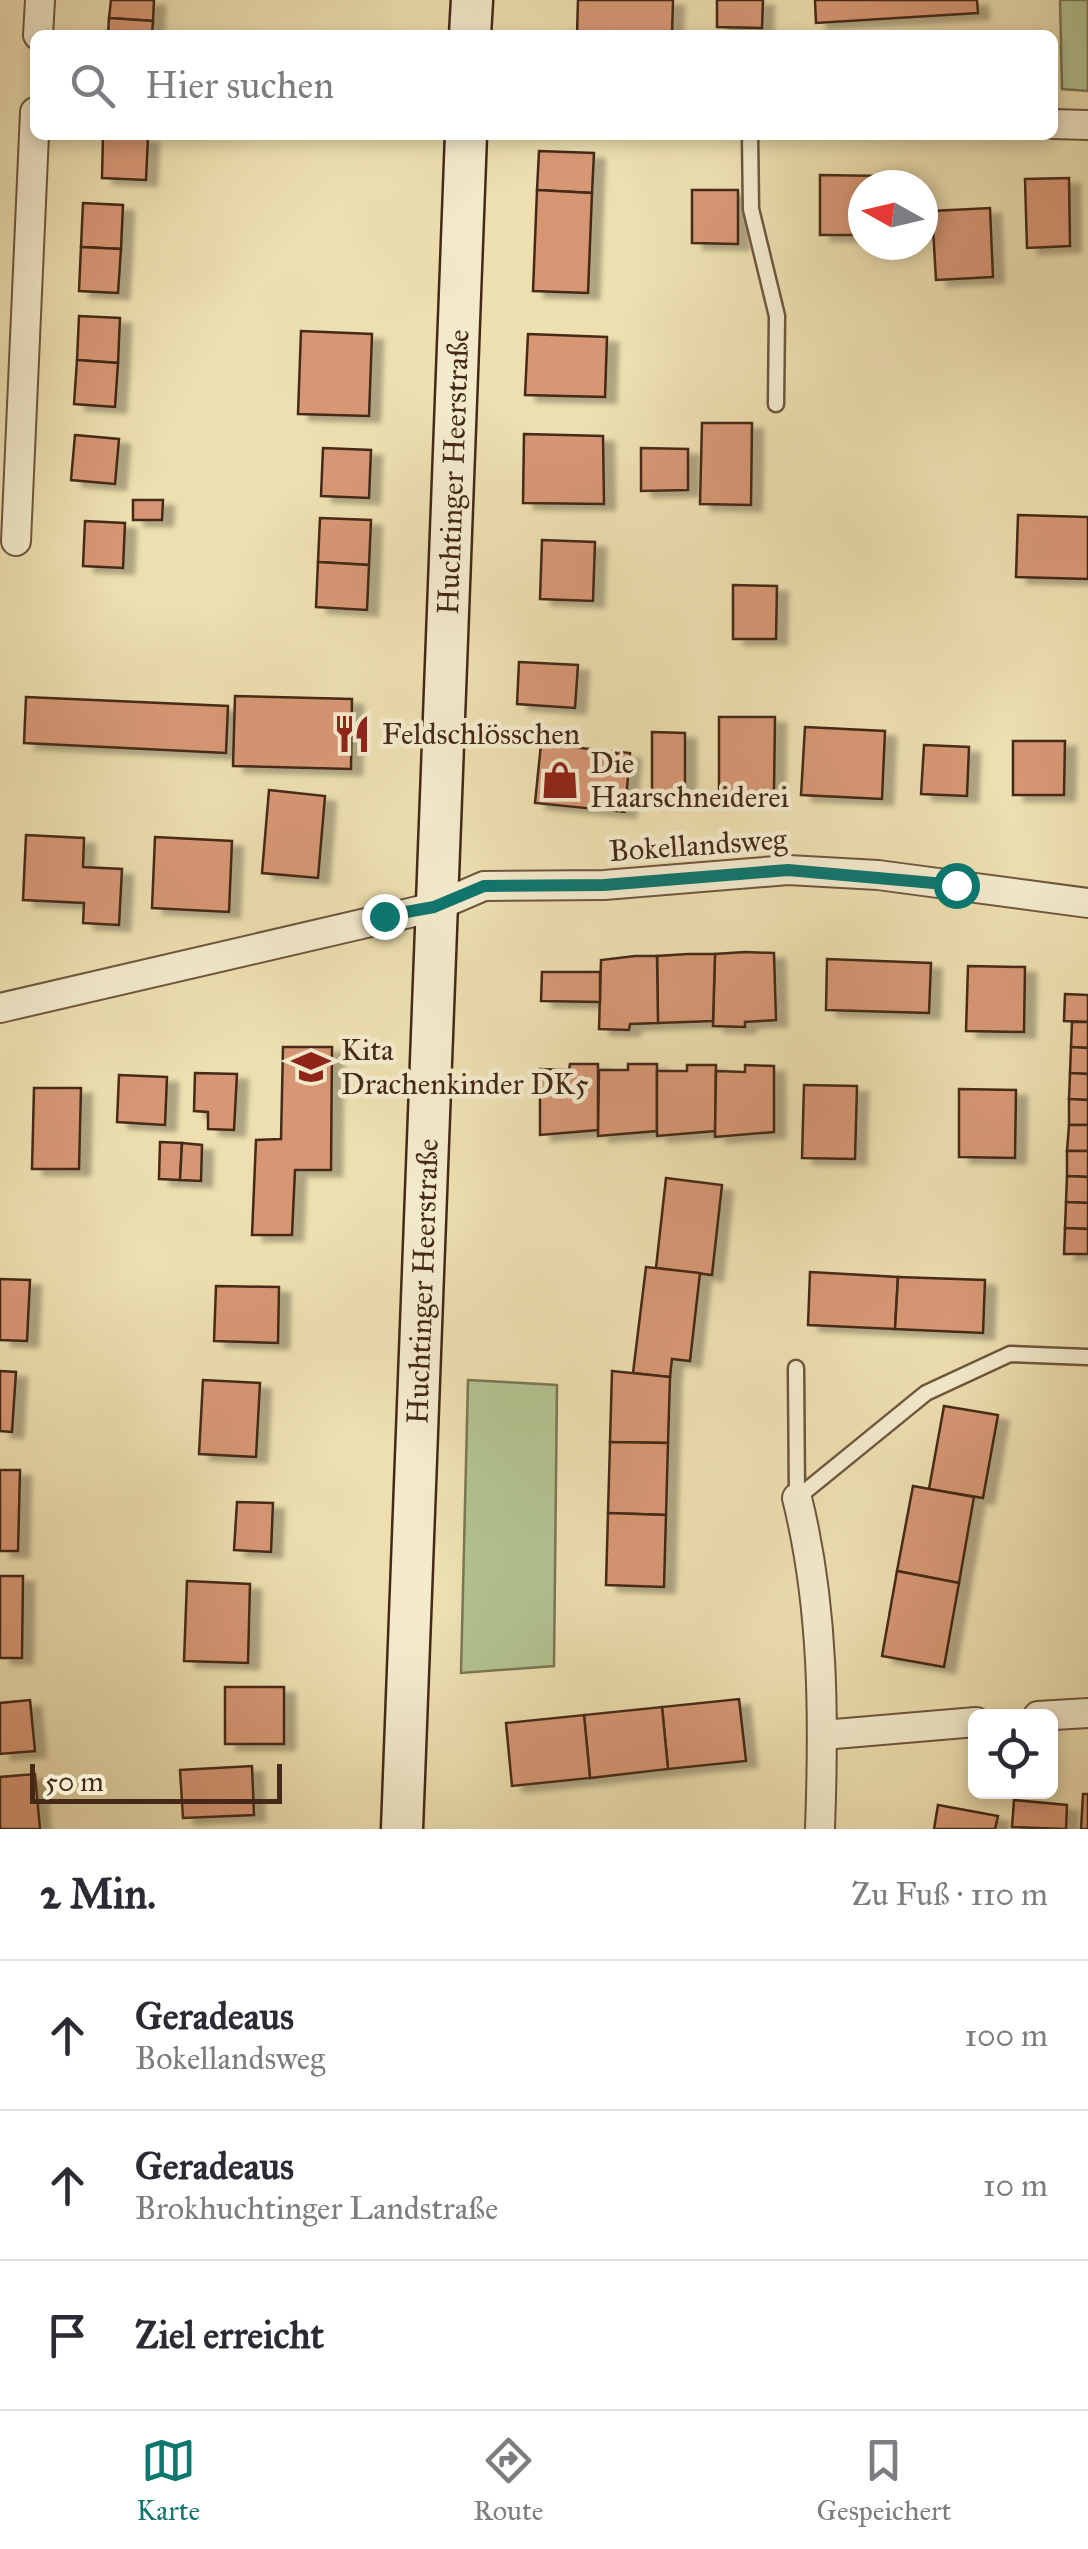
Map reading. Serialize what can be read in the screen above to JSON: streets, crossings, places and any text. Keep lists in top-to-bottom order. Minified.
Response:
{"streets":{"main road":["Huchtinger Heerstraße"],"street":["Bokellandsweg"]},"crossings":[["Huchtinger Heerstraße","Bokellandsweg"]],"places":{"restaurant":["Feldschlösschen"],"shop":["Die Haarschneiderei"],"school or university":["Kita Drachenkinder DK5"]},"scale_bar":"50 m","north":"left","page":{"search":"Hier suchen","scale":"50 m","heading":["2 Min.","Zu Fuß · 110 m"],"list":[["Geradeaus","Bokellandsweg","100 m"],["Geradeaus","Brokhuchtinger Landstraße","10 m"],"Ziel erreicht"],"nav":["Karte","Route","Gespeichert"]}}
